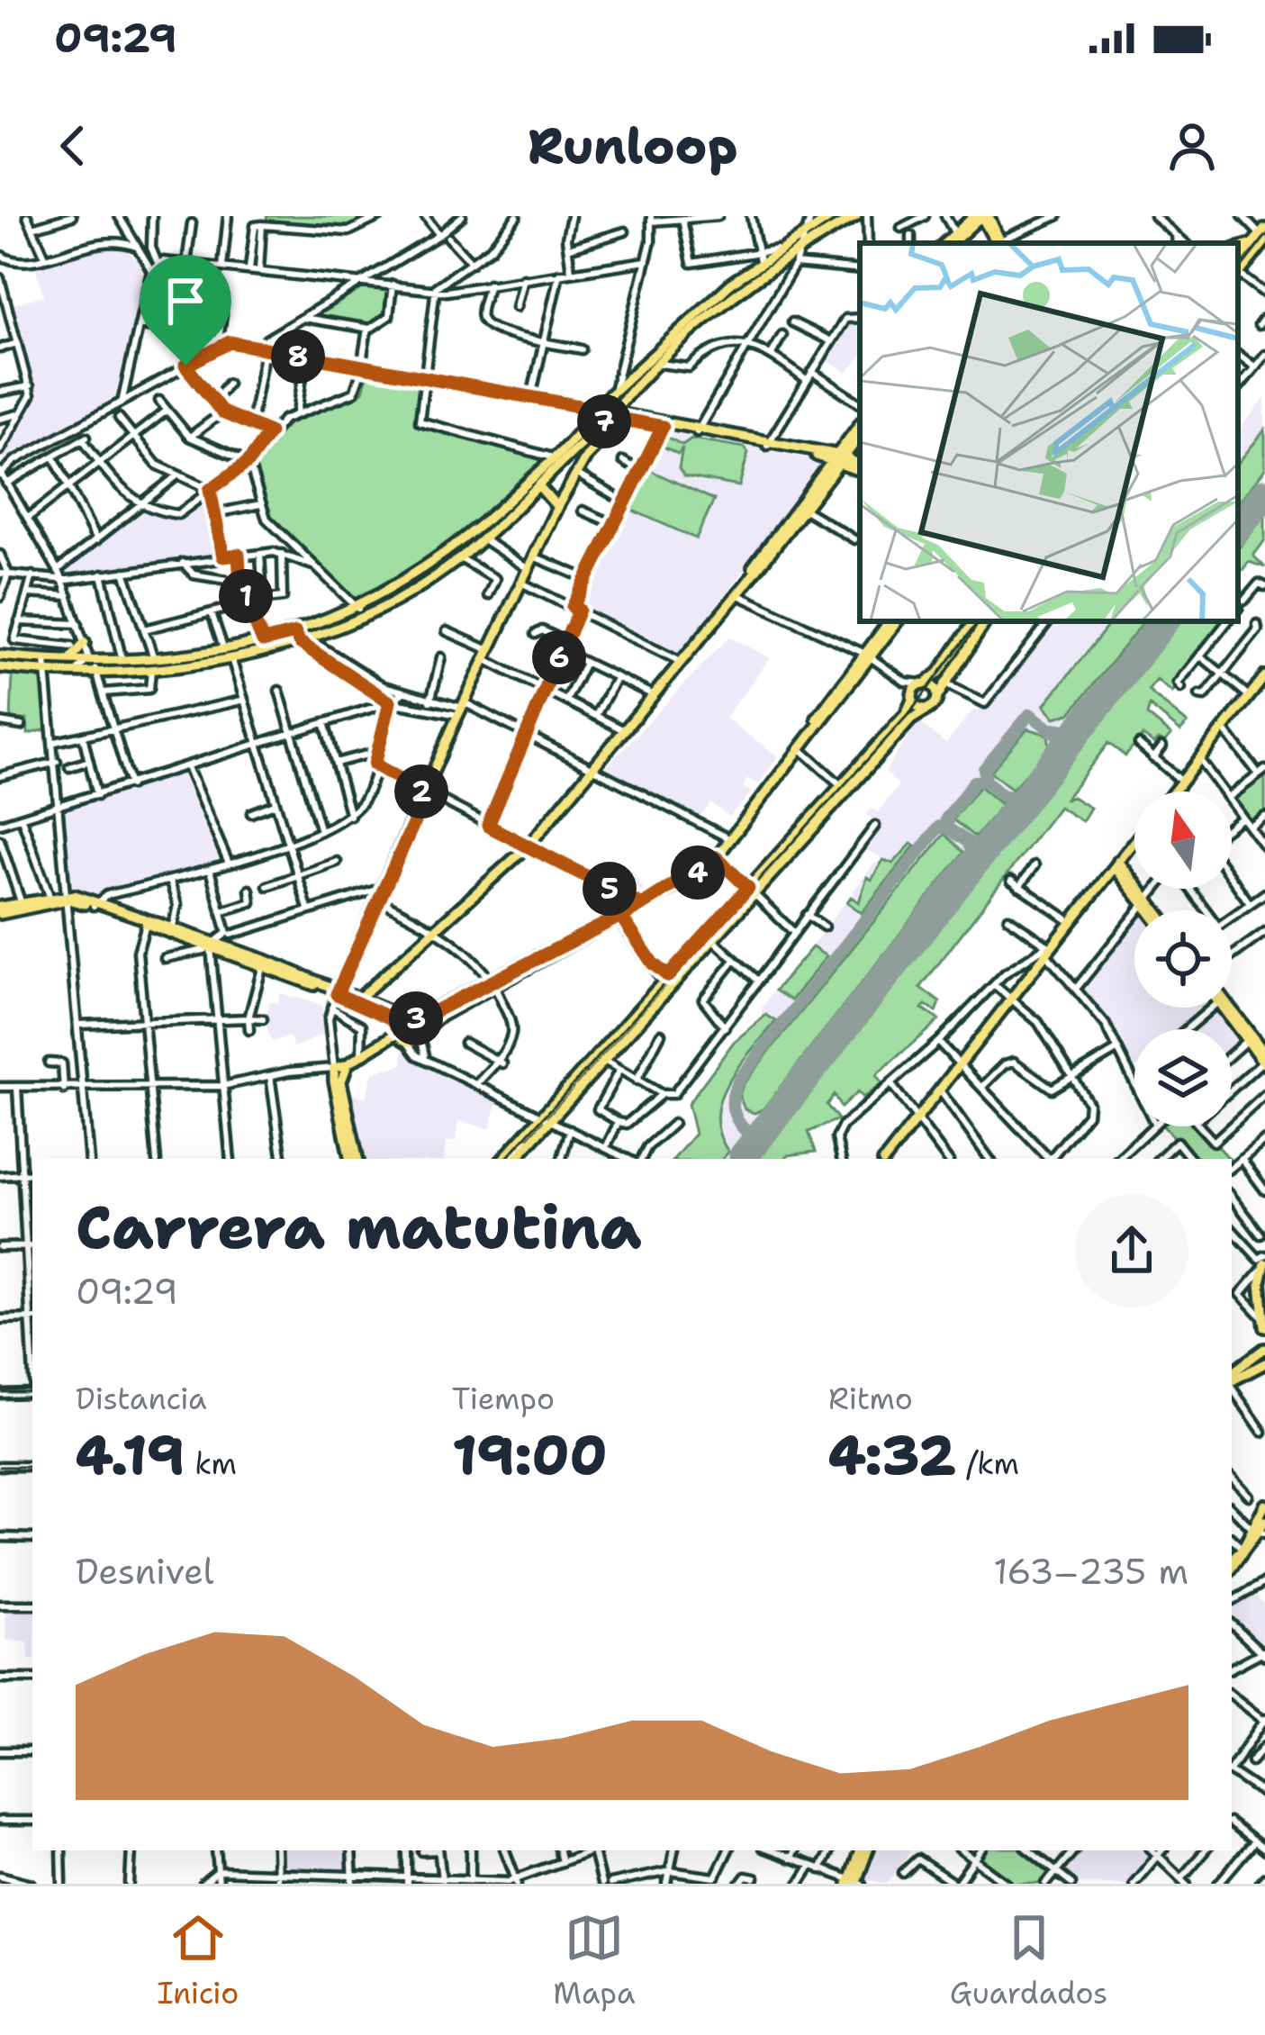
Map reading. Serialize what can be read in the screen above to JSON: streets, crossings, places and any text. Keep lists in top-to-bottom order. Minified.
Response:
{"north":"top","page":{"status":"09:29","header":"Runloop","pins":["8","7","1","6","2","4","5","3"],"heading":["Carrera matutina","09:29"],"stats":[["Distancia","4.19 km"],["Tiempo","19:00"],["Ritmo","4:32 /km"]],"chart":["Desnivel","163–235 m"],"tabs":["Inicio","Mapa","Guardados"]}}
